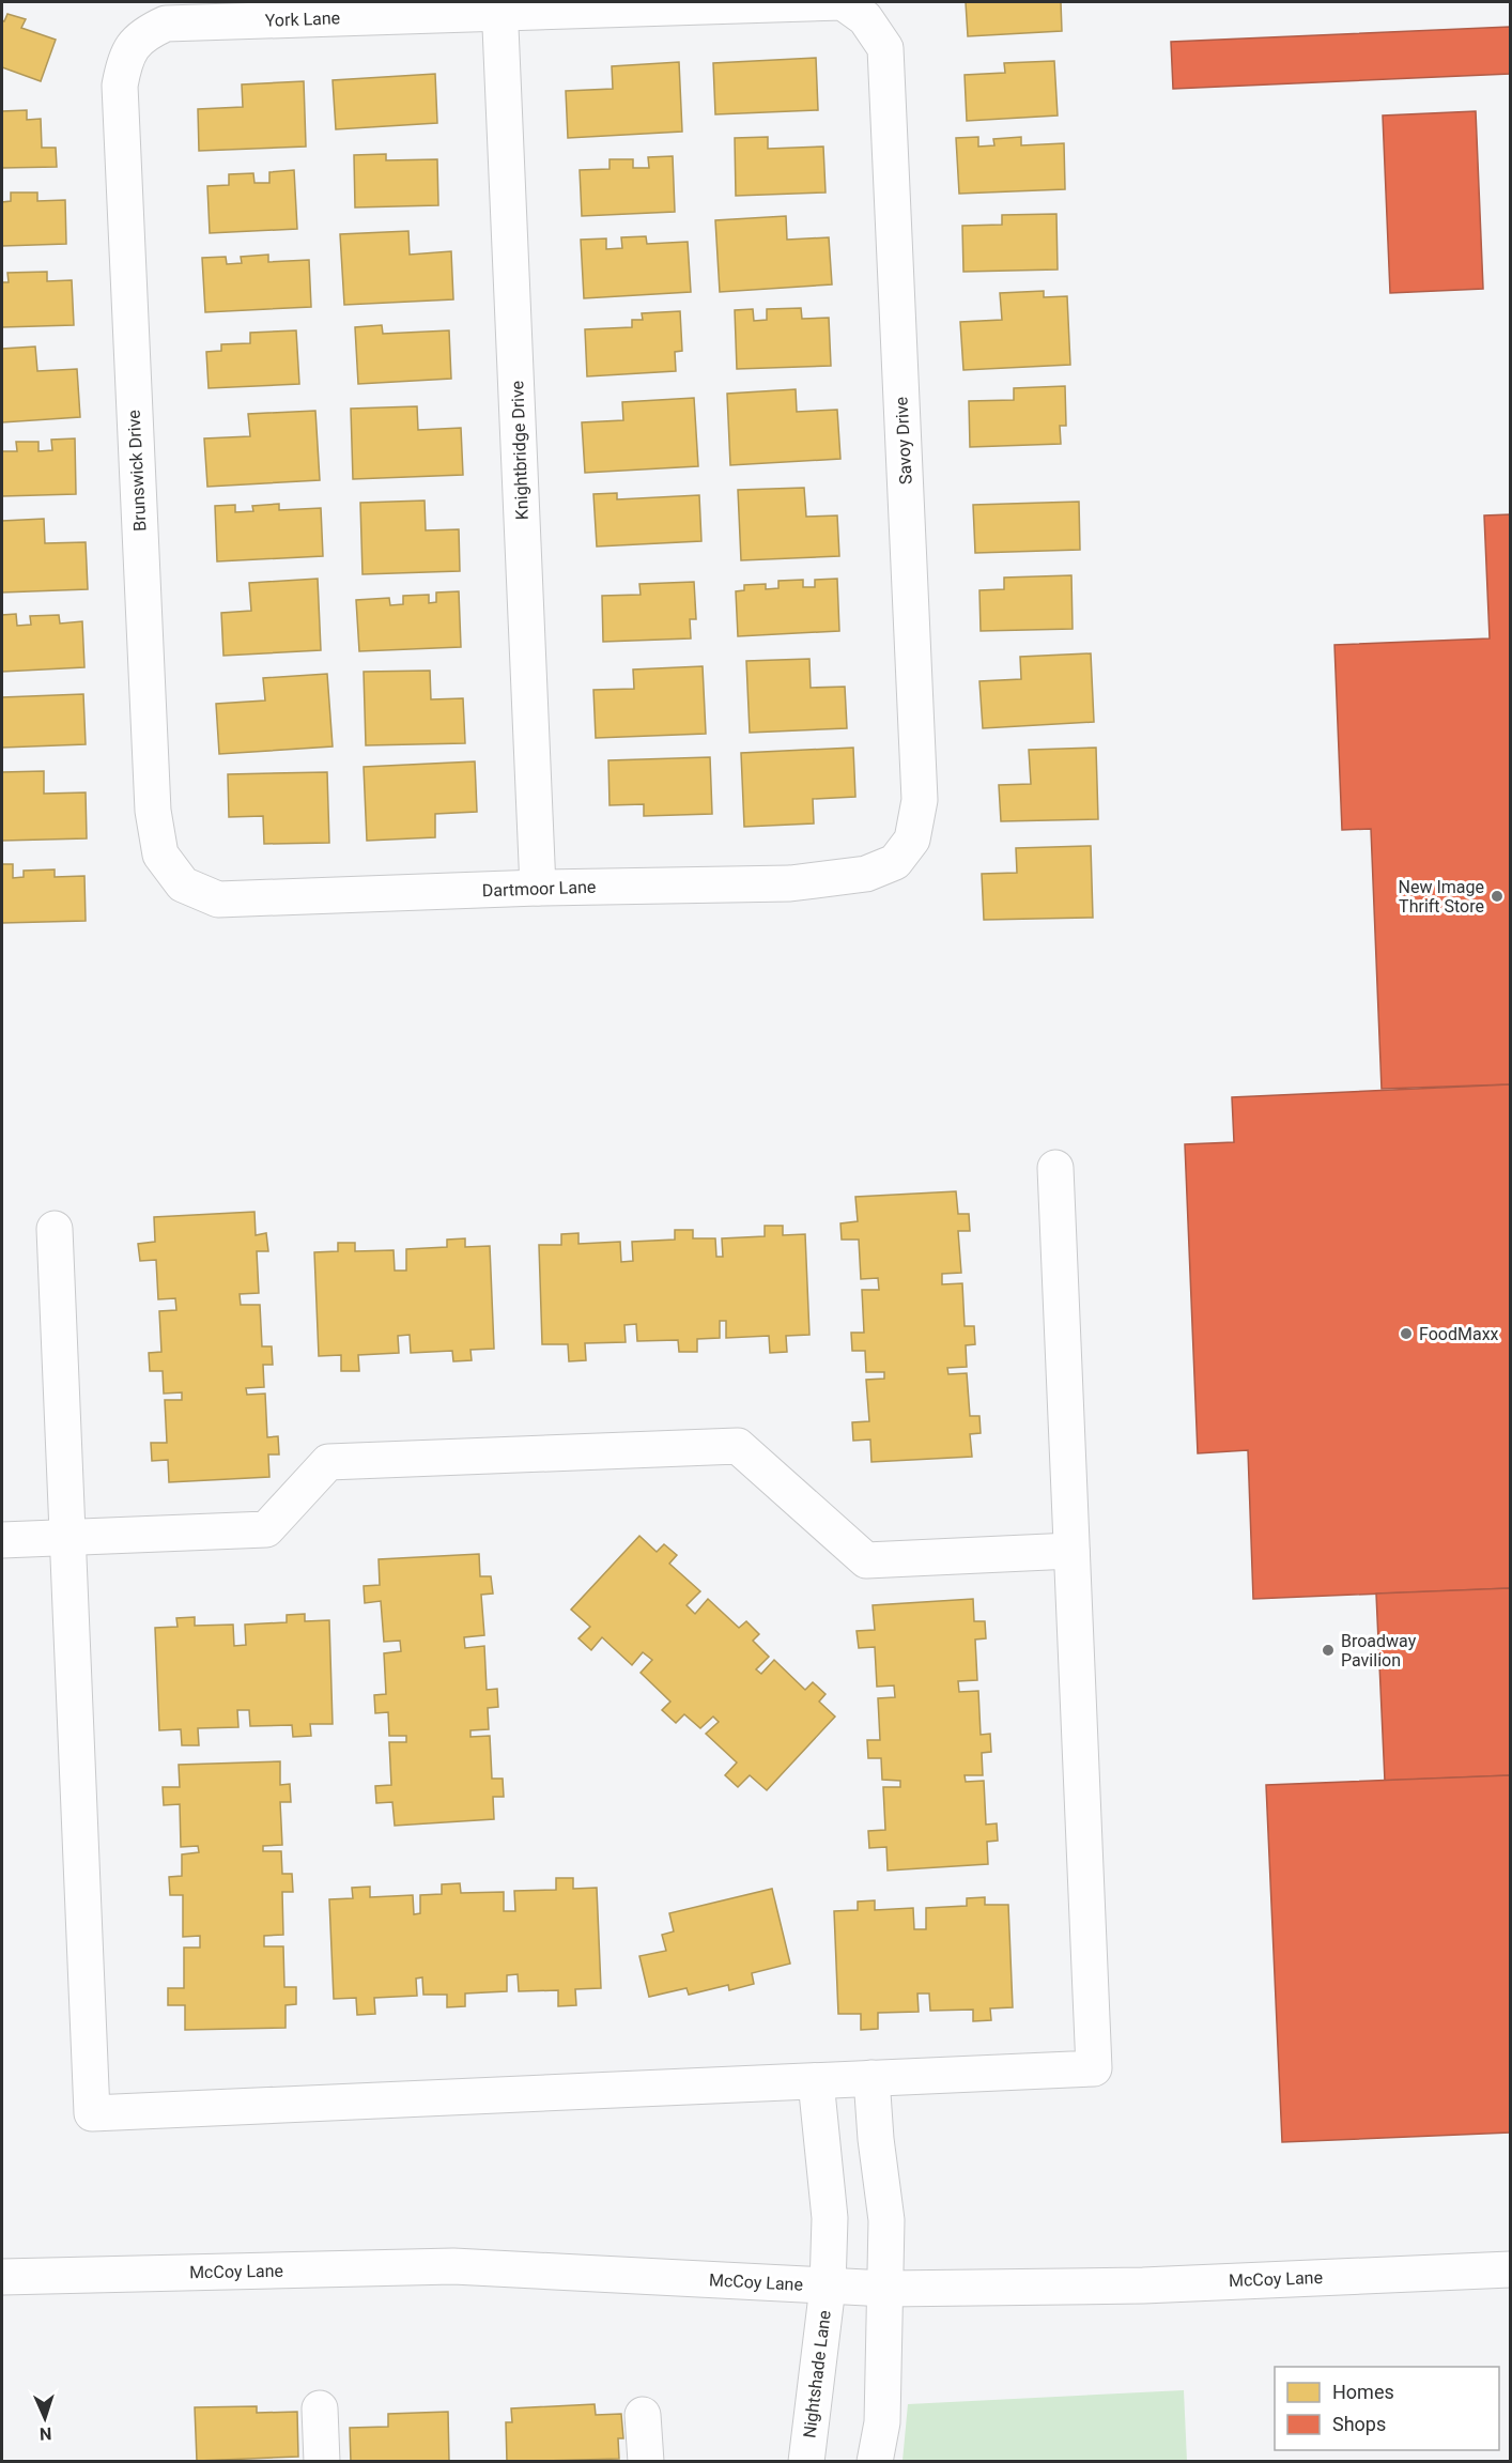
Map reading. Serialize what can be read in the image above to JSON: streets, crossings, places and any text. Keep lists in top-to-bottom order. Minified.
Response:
{"streets":{"street":["York Lane","Savoy Drive","Knightbridge Drive","Brunswick Drive","Dartmoor Lane","McCoy Lane","Nightshade Lane"]},"crossings":[["York Lane","Savoy Drive"],["York Lane","Knightbridge Drive"],["York Lane","Brunswick Drive"],["Savoy Drive","Dartmoor Lane"],["Knightbridge Drive","Dartmoor Lane"],["Brunswick Drive","Dartmoor Lane"],["McCoy Lane","Nightshade Lane"]],"places":["New Image Thrift Store","FoodMaxx","Broadway Pavilion"],"legend":["Homes","Shops"],"north":"bottom"}
